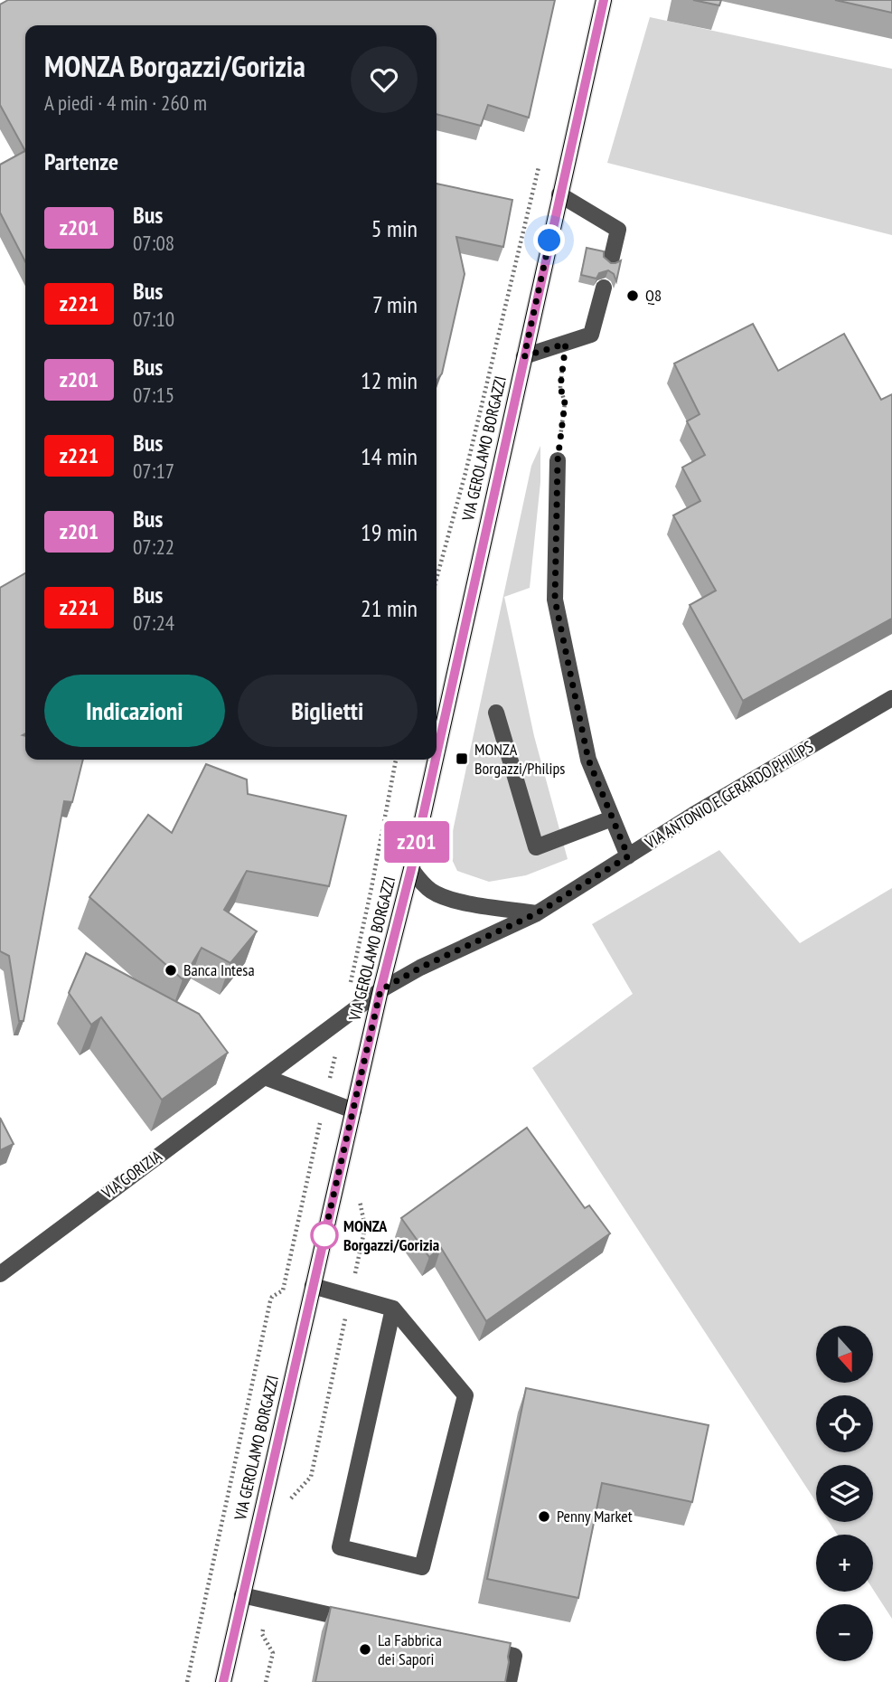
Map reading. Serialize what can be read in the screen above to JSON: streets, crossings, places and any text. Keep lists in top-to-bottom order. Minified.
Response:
{"streets":{"main road":["VIA GEROLAMO BORGAZZI"],"street":["VIA ANTONIO E GERARDO PHILIPS","VIA GORIZIA"]},"crossings":[["VIA GEROLAMO BORGAZZI","VIA ANTONIO E GERARDO PHILIPS"],["VIA GEROLAMO BORGAZZI","VIA GORIZIA"],["VIA ANTONIO E GERARDO PHILIPS","VIA GORIZIA"]],"places":{"other":["Q8","Banca Intesa","MONZA Borgazzi/Gorizia","Penny Market","La Fabbrica dei Sapori"],"transit":["MONZA Borgazzi/Philips"]},"lines":["bus line z201"],"north":"bottom","page":{"on_map":"z201","heading":[["MONZA Borgazzi/Gorizia","A piedi · 4 min · 260 m"],"Partenze"],"list":[{"mark":"z201","name":"Bus","note":"07:08","value":"5 min"},{"mark":"z221","name":"Bus","note":"07:10","value":"7 min"},{"mark":"z201","name":"Bus","note":"07:15","value":"12 min"},{"mark":"z221","name":"Bus","note":"07:17","value":"14 min"},{"mark":"z201","name":"Bus","note":"07:22","value":"19 min"},{"mark":"z221","name":"Bus","note":"07:24","value":"21 min"}],"buttons":["Indicazioni","Biglietti"],"map_buttons":["+","−"]}}
